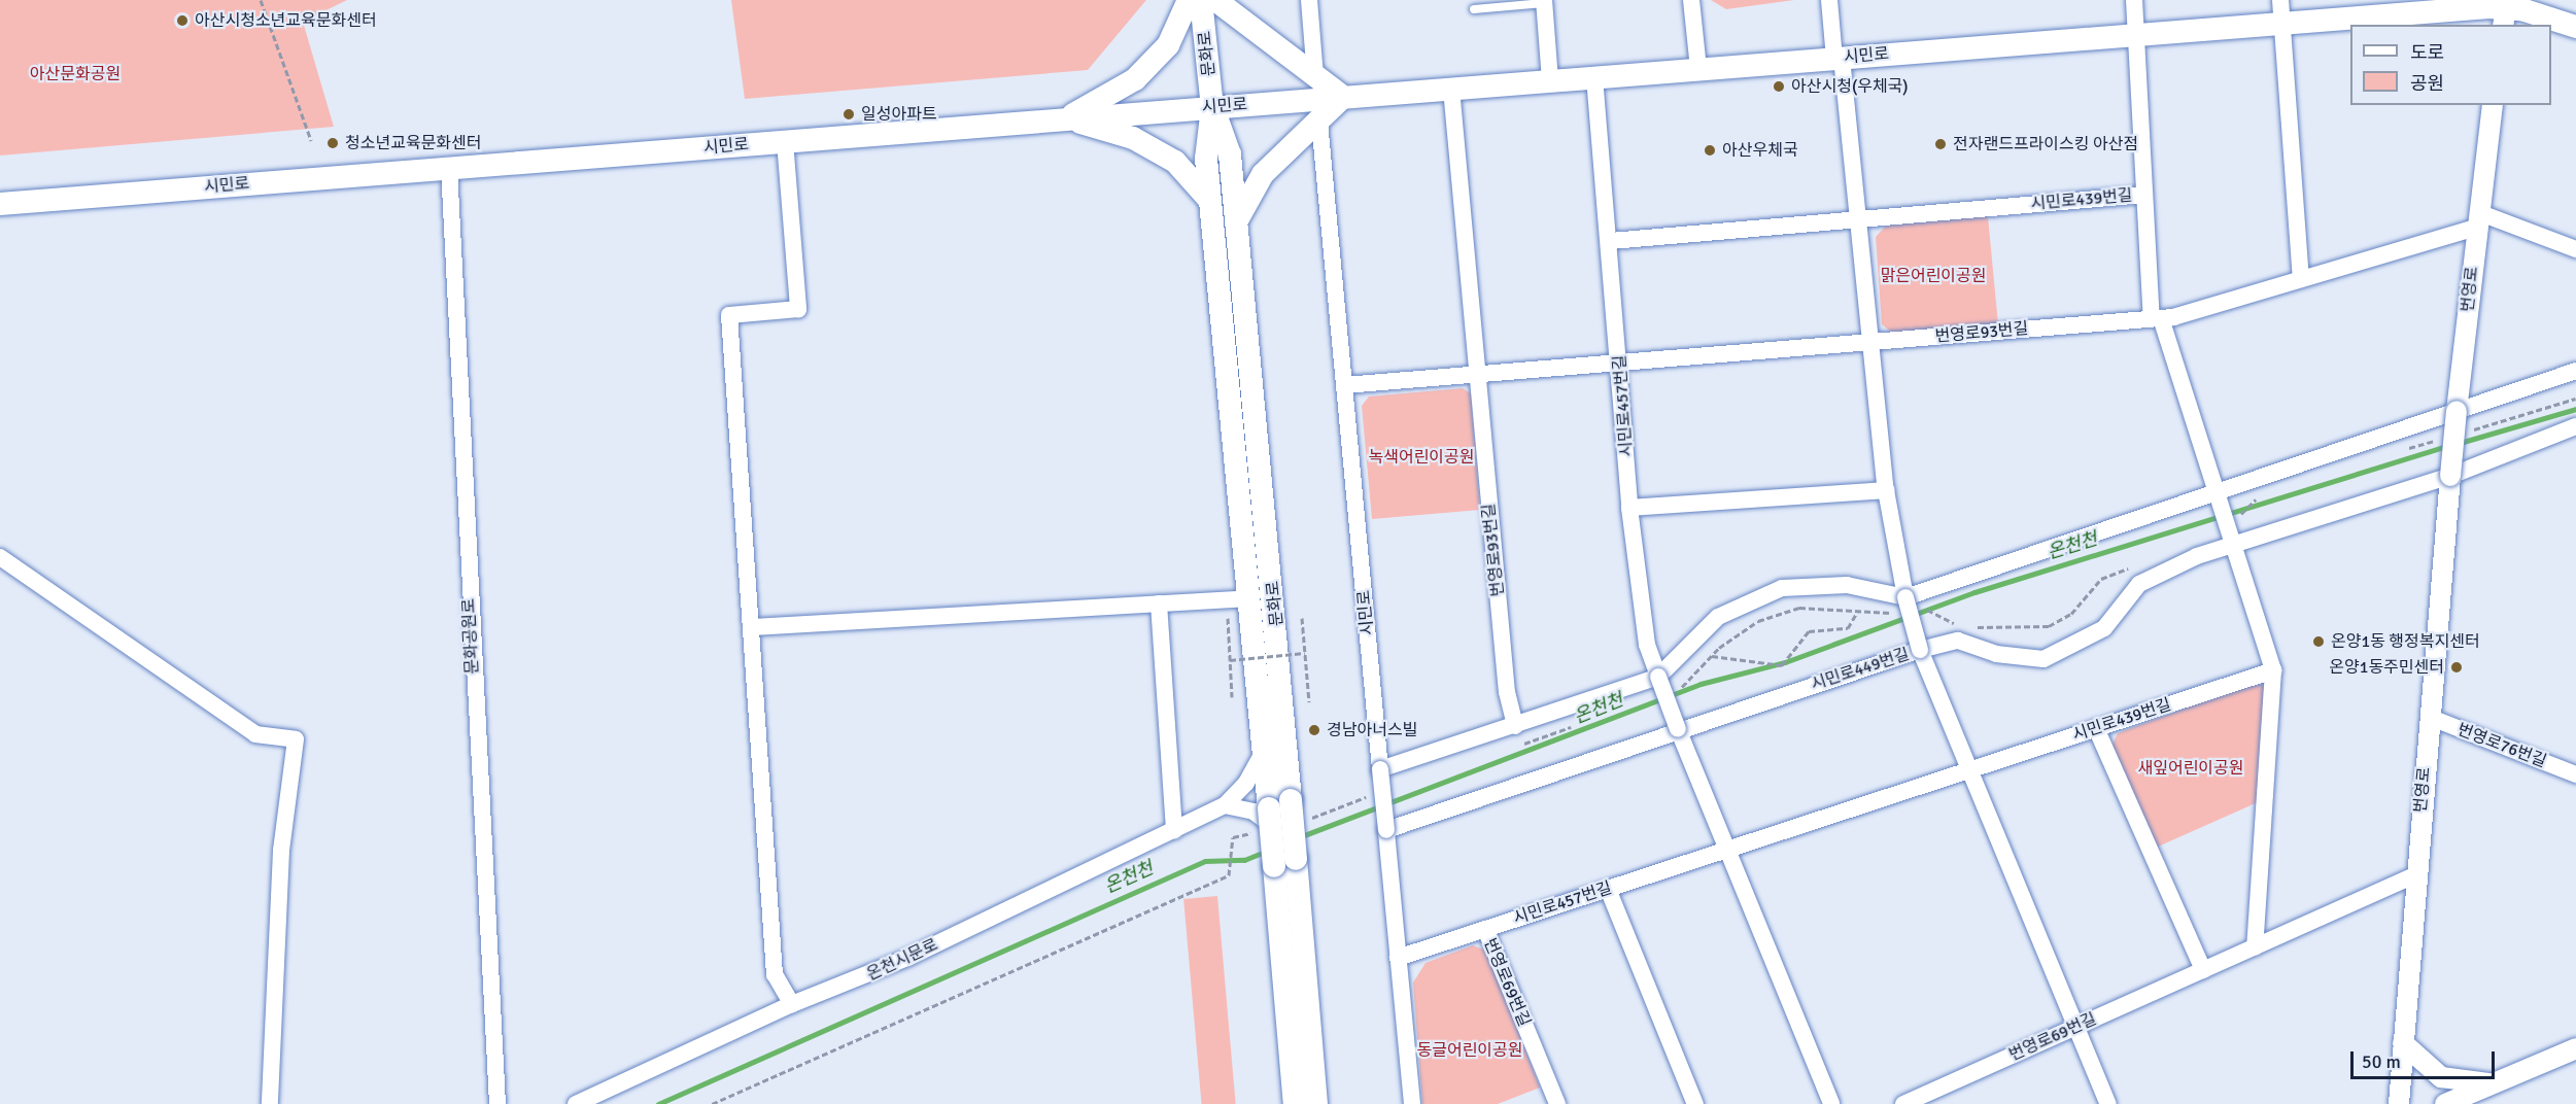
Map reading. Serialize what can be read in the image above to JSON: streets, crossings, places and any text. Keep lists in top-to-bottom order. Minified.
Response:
{"streets":{"main road":["문화로","시민로"],"street":["시민로439번길","번영로","번영로93번길","시민로457번길","문화공원로","시민로449번길","번영로76번길","온천시문로","번영로69번길"]},"crossings":[["문화로","시민로"],["시민로","시민로439번길"],["시민로","번영로93번길"],["시민로","시민로457번길"],["시민로","문화공원로"],["시민로439번길","시민로449번길"],["번영로","번영로93번길"],["번영로","번영로76번길"],["번영로","번영로69번길"],["번영로93번길","시민로457번길"],["시민로457번길","시민로449번길"],["시민로457번길","번영로69번길"],["시민로449번길","번영로69번길"]],"water":["온천천"],"parks":["아산문화공원","맑은어린이공원","녹색어린이공원","새잎어린이공원","동글어린이공원"],"places":["아산시청소년교육문화센터","아산시청(우체국)","일성아파트","청소년교육문화센터","전자랜드프라이스킹 아산점","아산우체국","온양1동 행정복지센터","온양1동주민센터","경남아너스빌"],"legend":["도로","공원"],"scale_bar":"50 m"}
